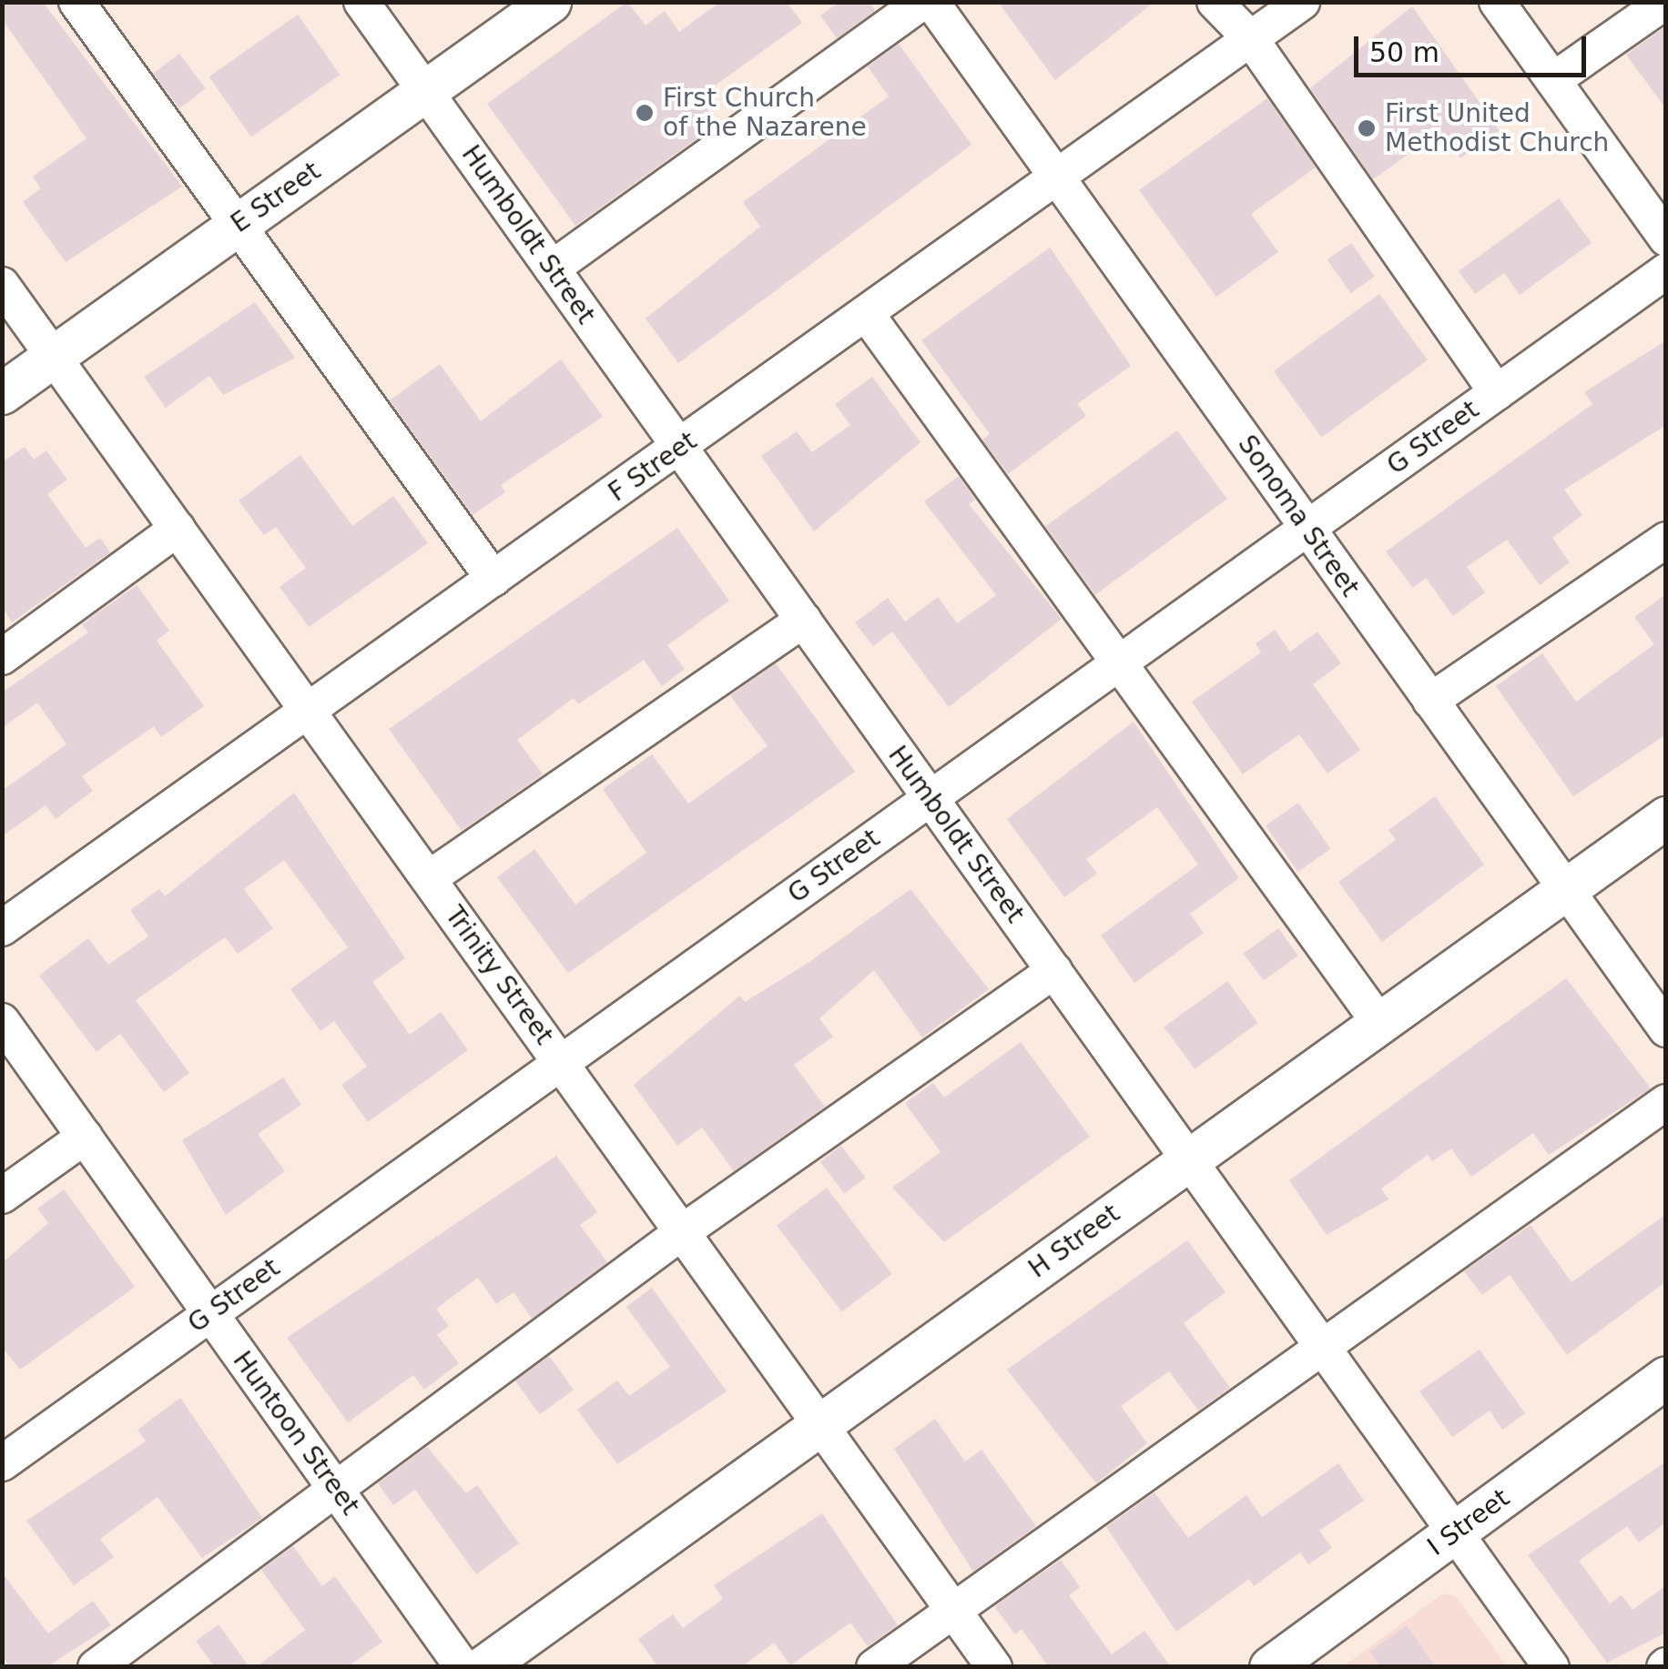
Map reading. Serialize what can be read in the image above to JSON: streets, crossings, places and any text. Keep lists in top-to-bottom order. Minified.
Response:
{"streets":{"main road":["E Street","H Street","I Street"],"street":["Humboldt Street","G Street","F Street","Sonoma Street","Trinity Street","Huntoon Street"]},"crossings":[["E Street","Humboldt Street"],["E Street","Trinity Street"],["Humboldt Street","G Street"],["Humboldt Street","F Street"],["Humboldt Street","H Street"],["Humboldt Street","I Street"],["G Street","Sonoma Street"],["G Street","Trinity Street"],["G Street","Huntoon Street"],["F Street","Sonoma Street"],["F Street","Trinity Street"],["Sonoma Street","H Street"],["Trinity Street","H Street"]],"places":["First Church of the Nazarene","First United Methodist Church"],"scale_bar":"50 m"}
